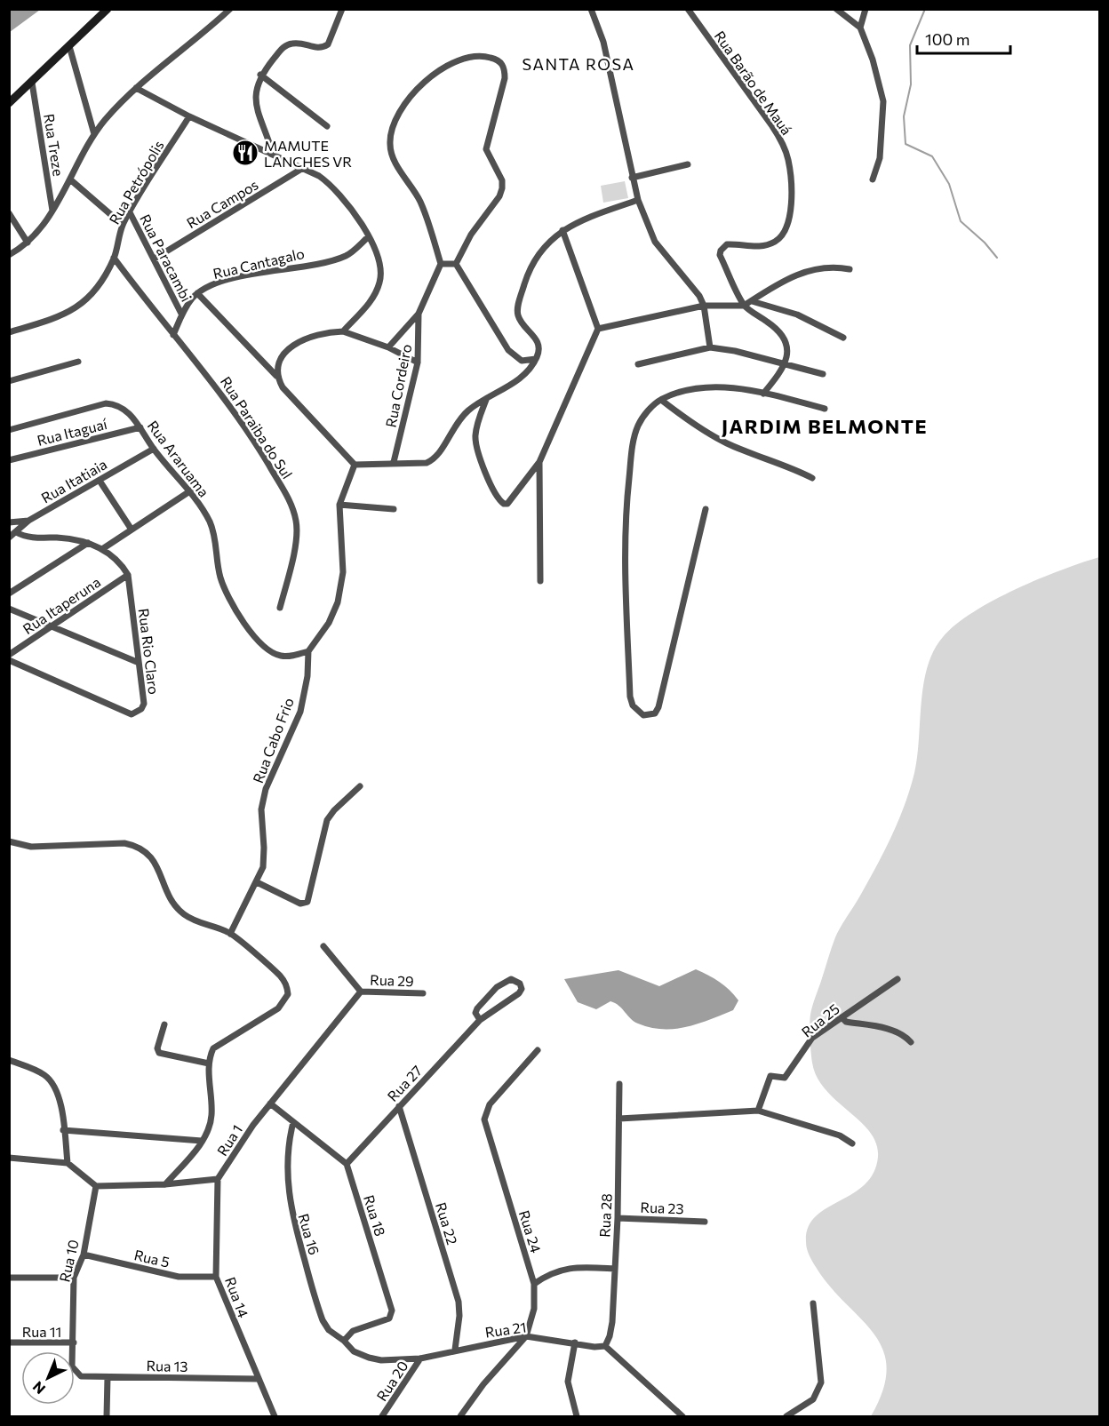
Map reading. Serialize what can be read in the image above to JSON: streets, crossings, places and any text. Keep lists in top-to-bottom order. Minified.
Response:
{"streets":{"street":["Rua Barão de Mauá","Rua Treze","Rua Petrópolis","Rua Campos","Rua Paracambi","Rua Cantagalo","Rua Cordeiro","Rua Paraiba do Sul","Rua Itaguaí","Rua Araruama","Rua Itatiaia","Rua Itaperuna","Rua Rio Claro","Rua Cabo Frio","Rua 29","Rua 25","Rua 27","Rua 1","Rua 23","Rua 18","Rua 28","Rua 22","Rua 24","Rua 16","Rua 5","Rua 10","Rua 14","Rua 21","Rua 11","Rua 13","Rua 20"]},"crossings":[["Rua Petrópolis","Rua Paracambi"],["Rua Petrópolis","Rua Paraiba do Sul"],["Rua Campos","Rua Paracambi"],["Rua Paracambi","Rua Cantagalo"],["Rua Cantagalo","Rua Paraiba do Sul"],["Rua Itaguaí","Rua Araruama"],["Rua Araruama","Rua Itatiaia"],["Rua Araruama","Rua Cabo Frio"],["Rua Itaperuna","Rua Rio Claro"],["Rua 29","Rua 1"],["Rua 27","Rua 18"],["Rua 27","Rua 22"],["Rua 1","Rua 14"],["Rua 23","Rua 28"],["Rua 18","Rua 16"],["Rua 18","Rua 21"],["Rua 28","Rua 21"],["Rua 22","Rua 21"],["Rua 24","Rua 21"],["Rua 16","Rua 21"],["Rua 5","Rua 10"],["Rua 5","Rua 14"],["Rua 10","Rua 11"],["Rua 10","Rua 13"],["Rua 14","Rua 13"],["Rua 21","Rua 20"]],"districts":["SANTA ROSA","JARDIM BELMONTE"],"places":{"restaurant":["MAMUTE LANCHES VR"]},"scale_bar":"100 m","north":"bottom left"}
